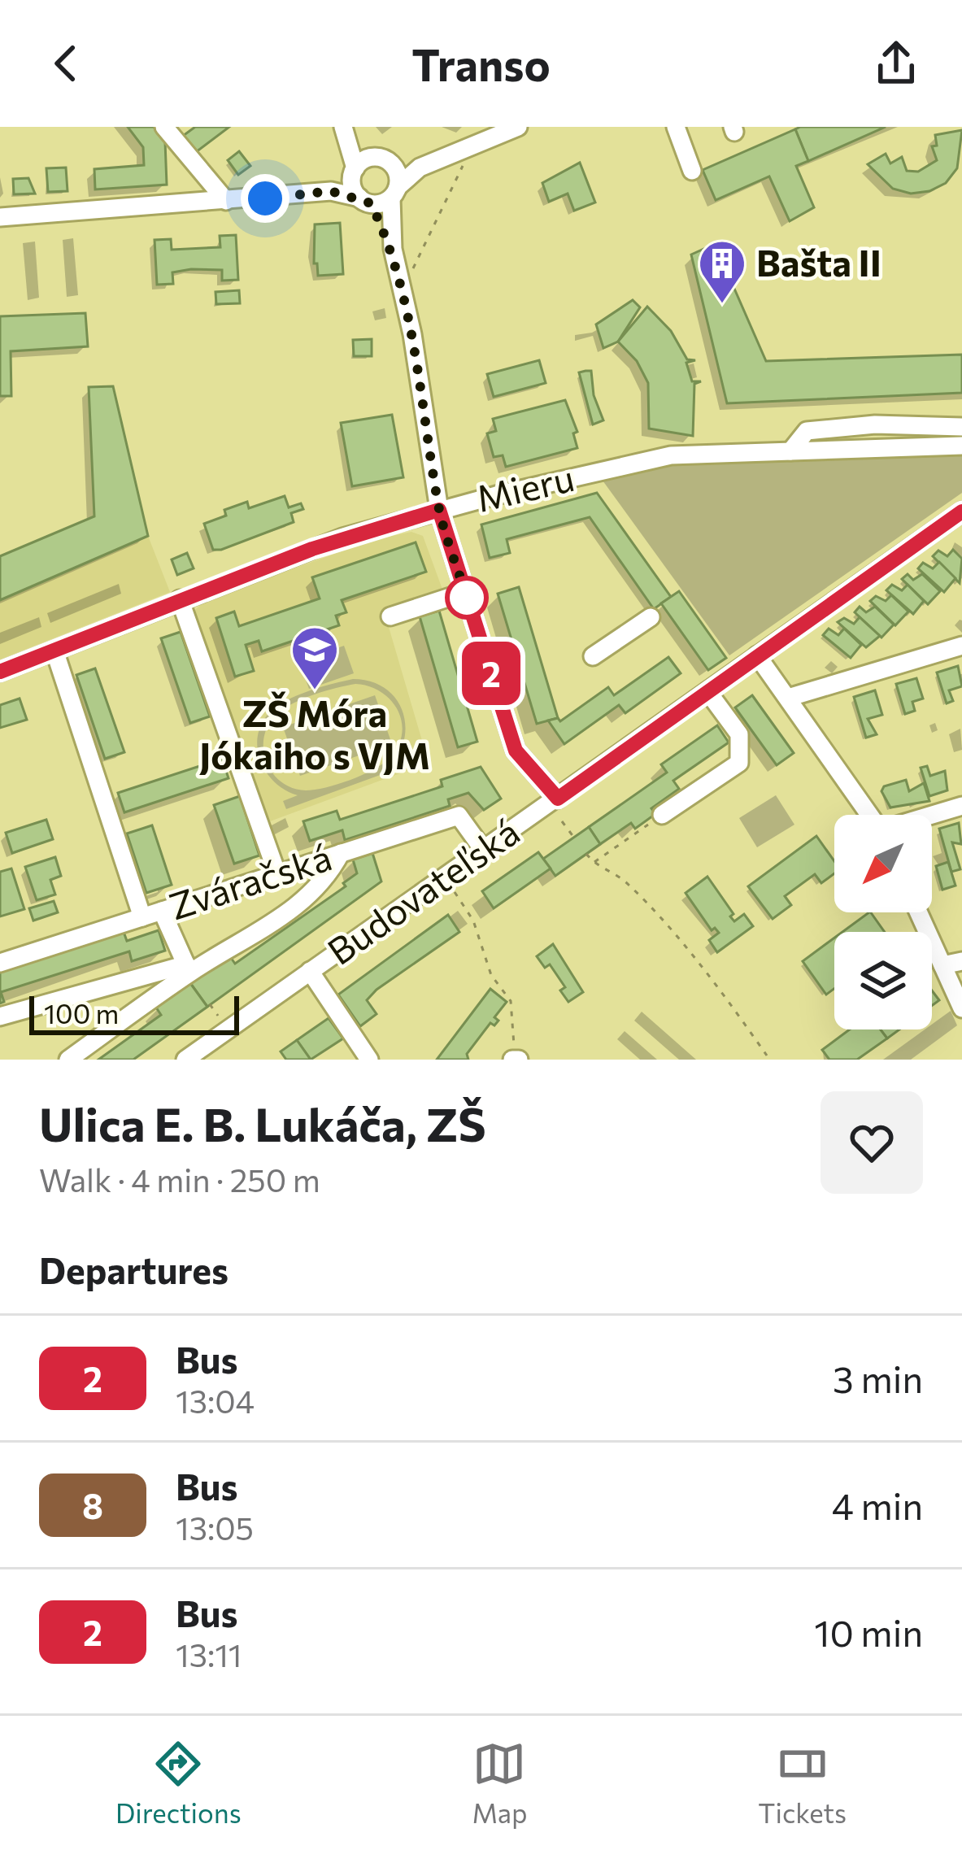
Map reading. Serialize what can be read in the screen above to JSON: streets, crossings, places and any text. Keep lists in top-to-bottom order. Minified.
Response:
{"streets":{"street":["Mieru","Zváračská","Budovateľská"]},"crossings":[["Zváračská","Budovateľská"]],"places":{"building":["Bašta II"],"school or university":["ZŠ Móra Jókaiho s VJM"]},"lines":["bus line 2"],"scale_bar":"100 m","north":"bottom left","page":{"header":"Transo","on_map":"2","scale":"100 m","heading":[["Ulica E. B. Lukáča, ZŠ","Walk · 4 min · 250 m"],"Departures"],"list":[{"mark":"2","name":"Bus","note":"13:04","value":"3 min"},{"mark":"8","name":"Bus","note":"13:05","value":"4 min"},{"mark":"2","name":"Bus","note":"13:11","value":"10 min"}],"tabs":["Directions","Map","Tickets"]}}
